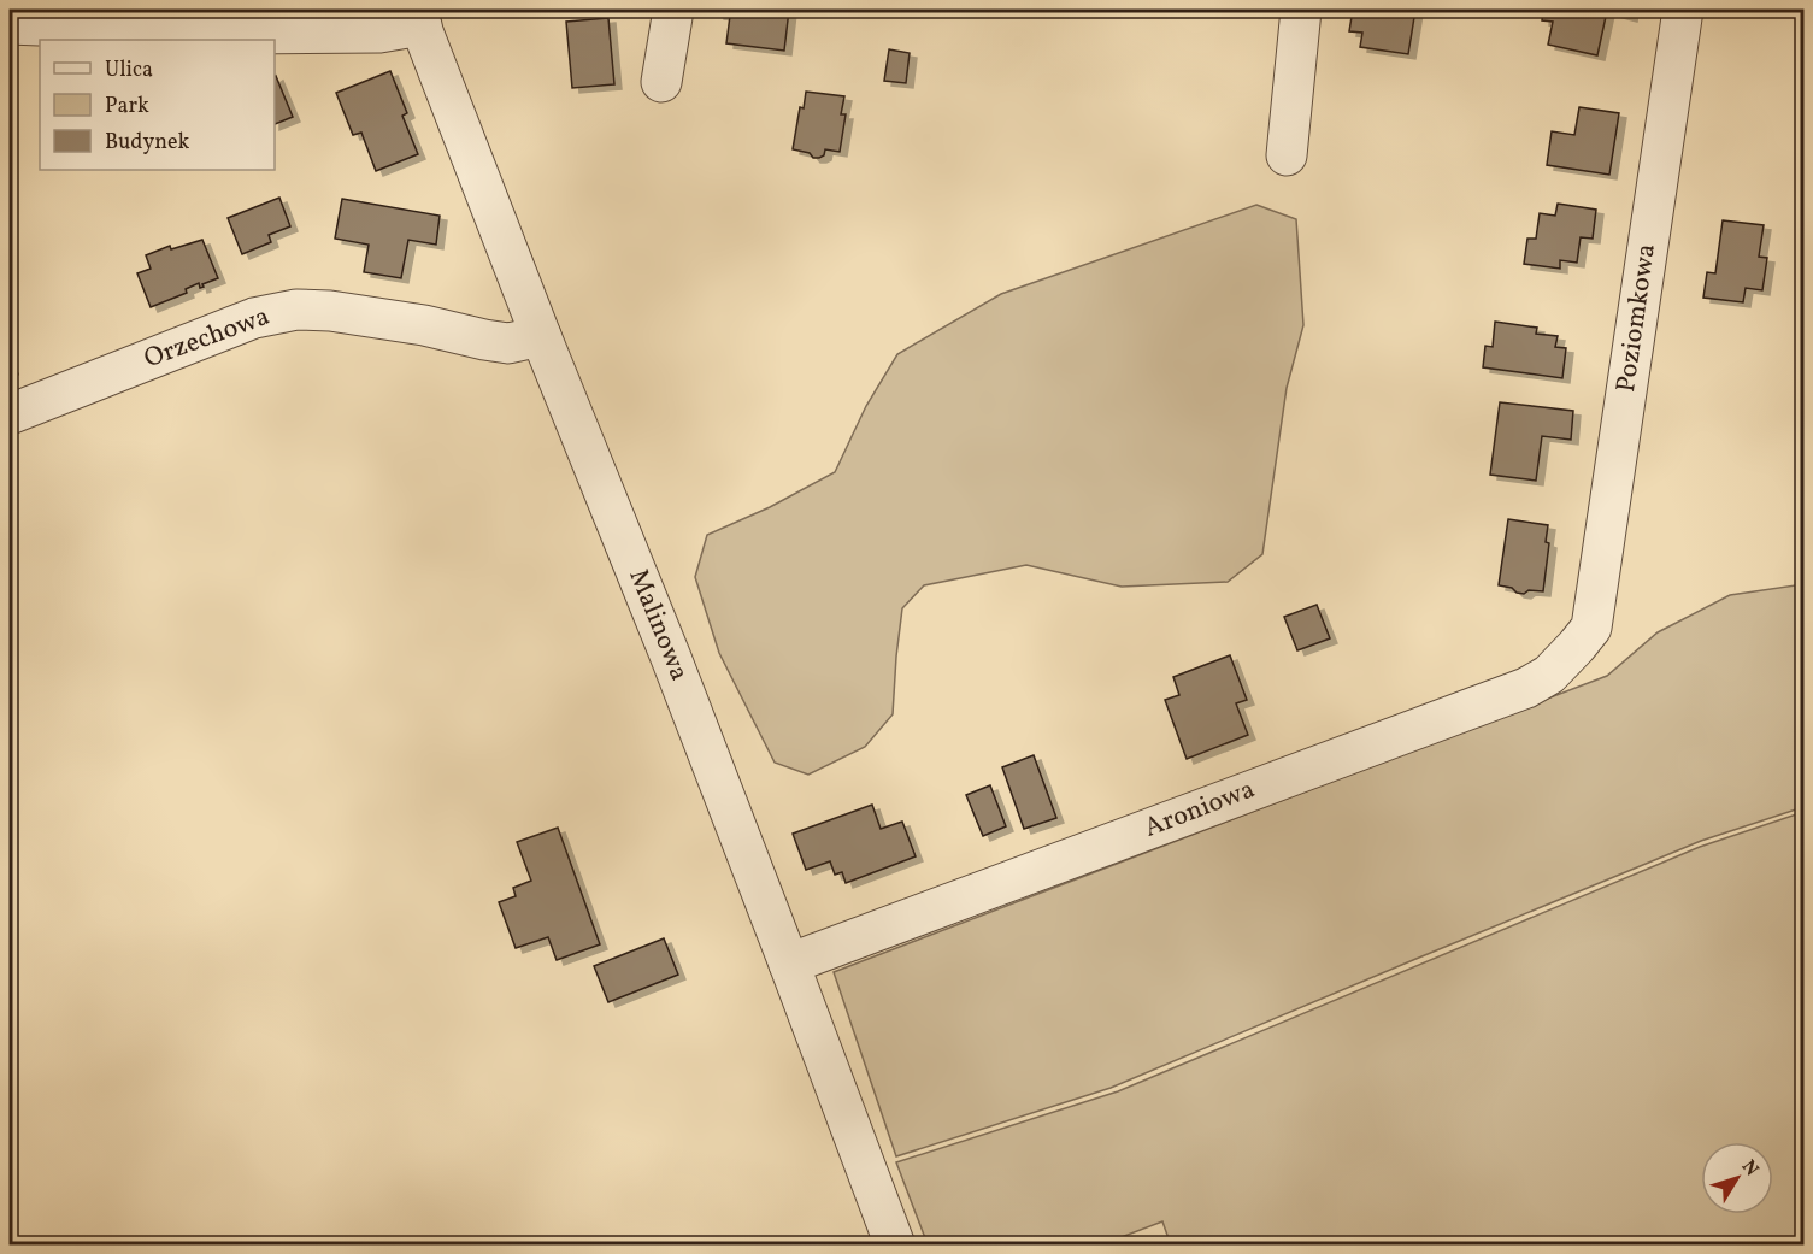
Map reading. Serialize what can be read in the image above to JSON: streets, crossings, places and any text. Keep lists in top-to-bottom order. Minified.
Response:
{"streets":{"street":["Poziomkowa","Orzechowa","Malinowa","Aroniowa"]},"crossings":[["Poziomkowa","Aroniowa"],["Orzechowa","Malinowa"],["Malinowa","Aroniowa"]],"legend":["Ulica","Park","Budynek"],"north":"top right"}
